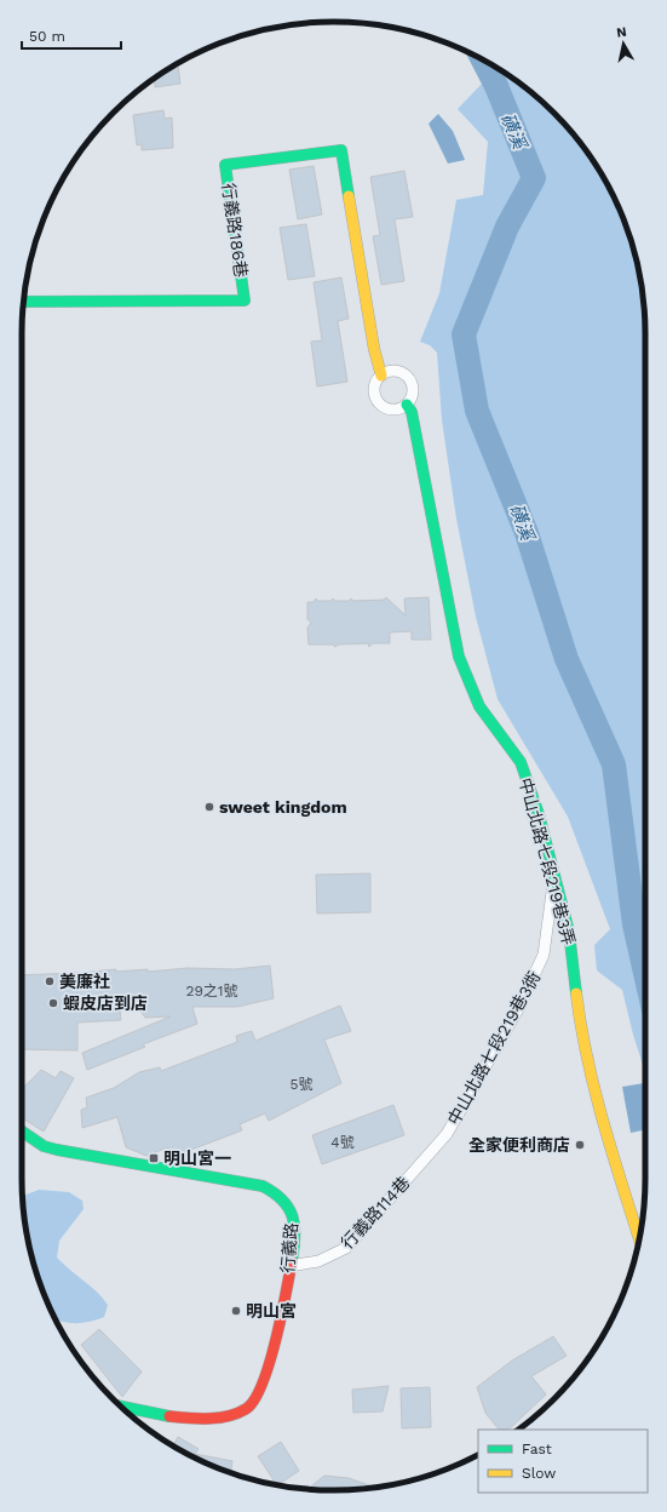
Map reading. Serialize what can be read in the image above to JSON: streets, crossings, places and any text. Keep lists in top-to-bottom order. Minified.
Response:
{"streets":{"street":["行義路186巷","中山北路七段219巷3弄","中山北路七段219巷3衖","行義路114巷","行義路"]},"crossings":[["行義路186巷","中山北路七段219巷3弄"],["中山北路七段219巷3弄","中山北路七段219巷3衖"],["中山北路七段219巷3衖","行義路114巷"],["行義路114巷","行義路"]],"water":["磺溪"],"places":{"other":["sweet kingdom","美廉社","蝦皮店到店","全家便利商店","明山宮"],"transit":["明山宮一"]},"house_numbers":["29之1號","5號","4號"],"legend":["Fast","Slow"],"scale_bar":"50 m","north":"top"}
